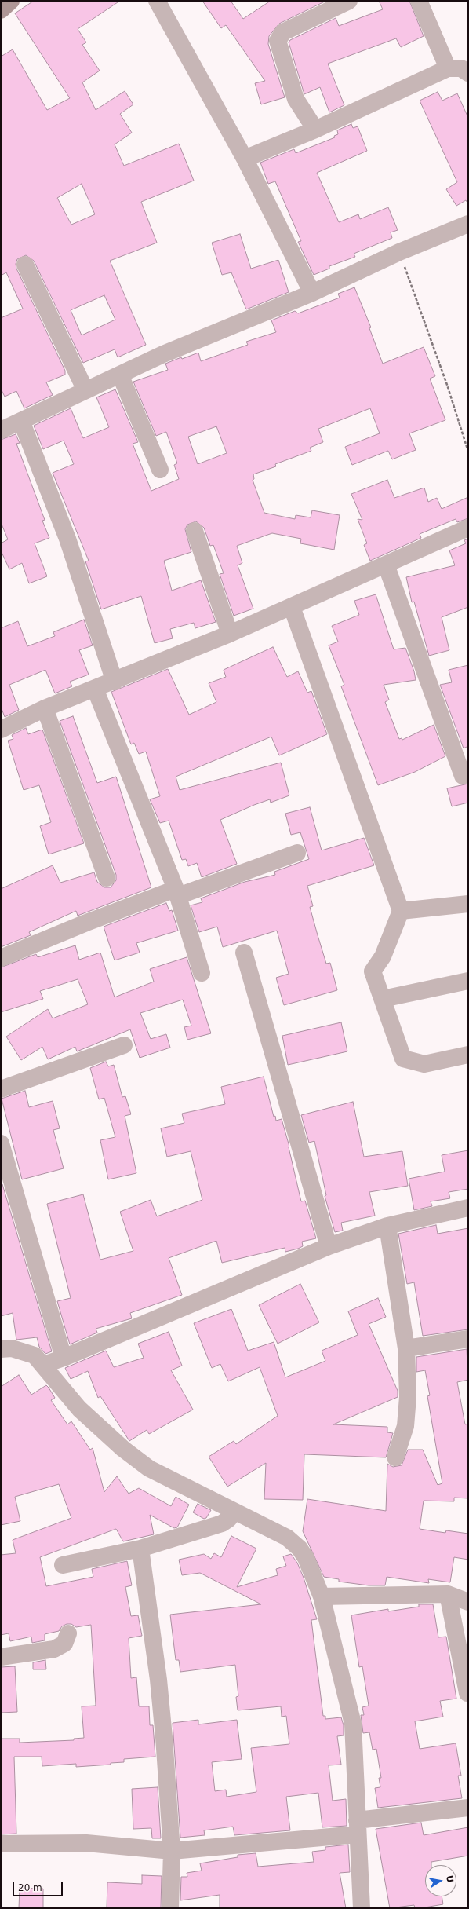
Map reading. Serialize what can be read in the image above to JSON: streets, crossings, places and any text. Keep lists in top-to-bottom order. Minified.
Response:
{"scale_bar":"20 m","north":"right"}
